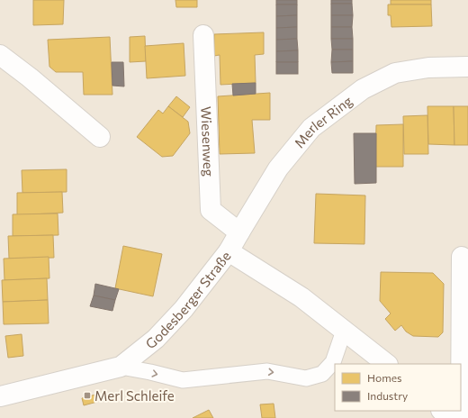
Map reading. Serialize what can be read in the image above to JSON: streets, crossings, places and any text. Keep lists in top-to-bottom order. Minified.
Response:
{"streets":{"street":["Merler Ring","Wiesenweg","Godesberger Straße"]},"crossings":[["Merler Ring","Wiesenweg"],["Merler Ring","Godesberger Straße"]],"places":{"transit":["Merl Schleife"]},"legend":["Homes","Industry"]}
